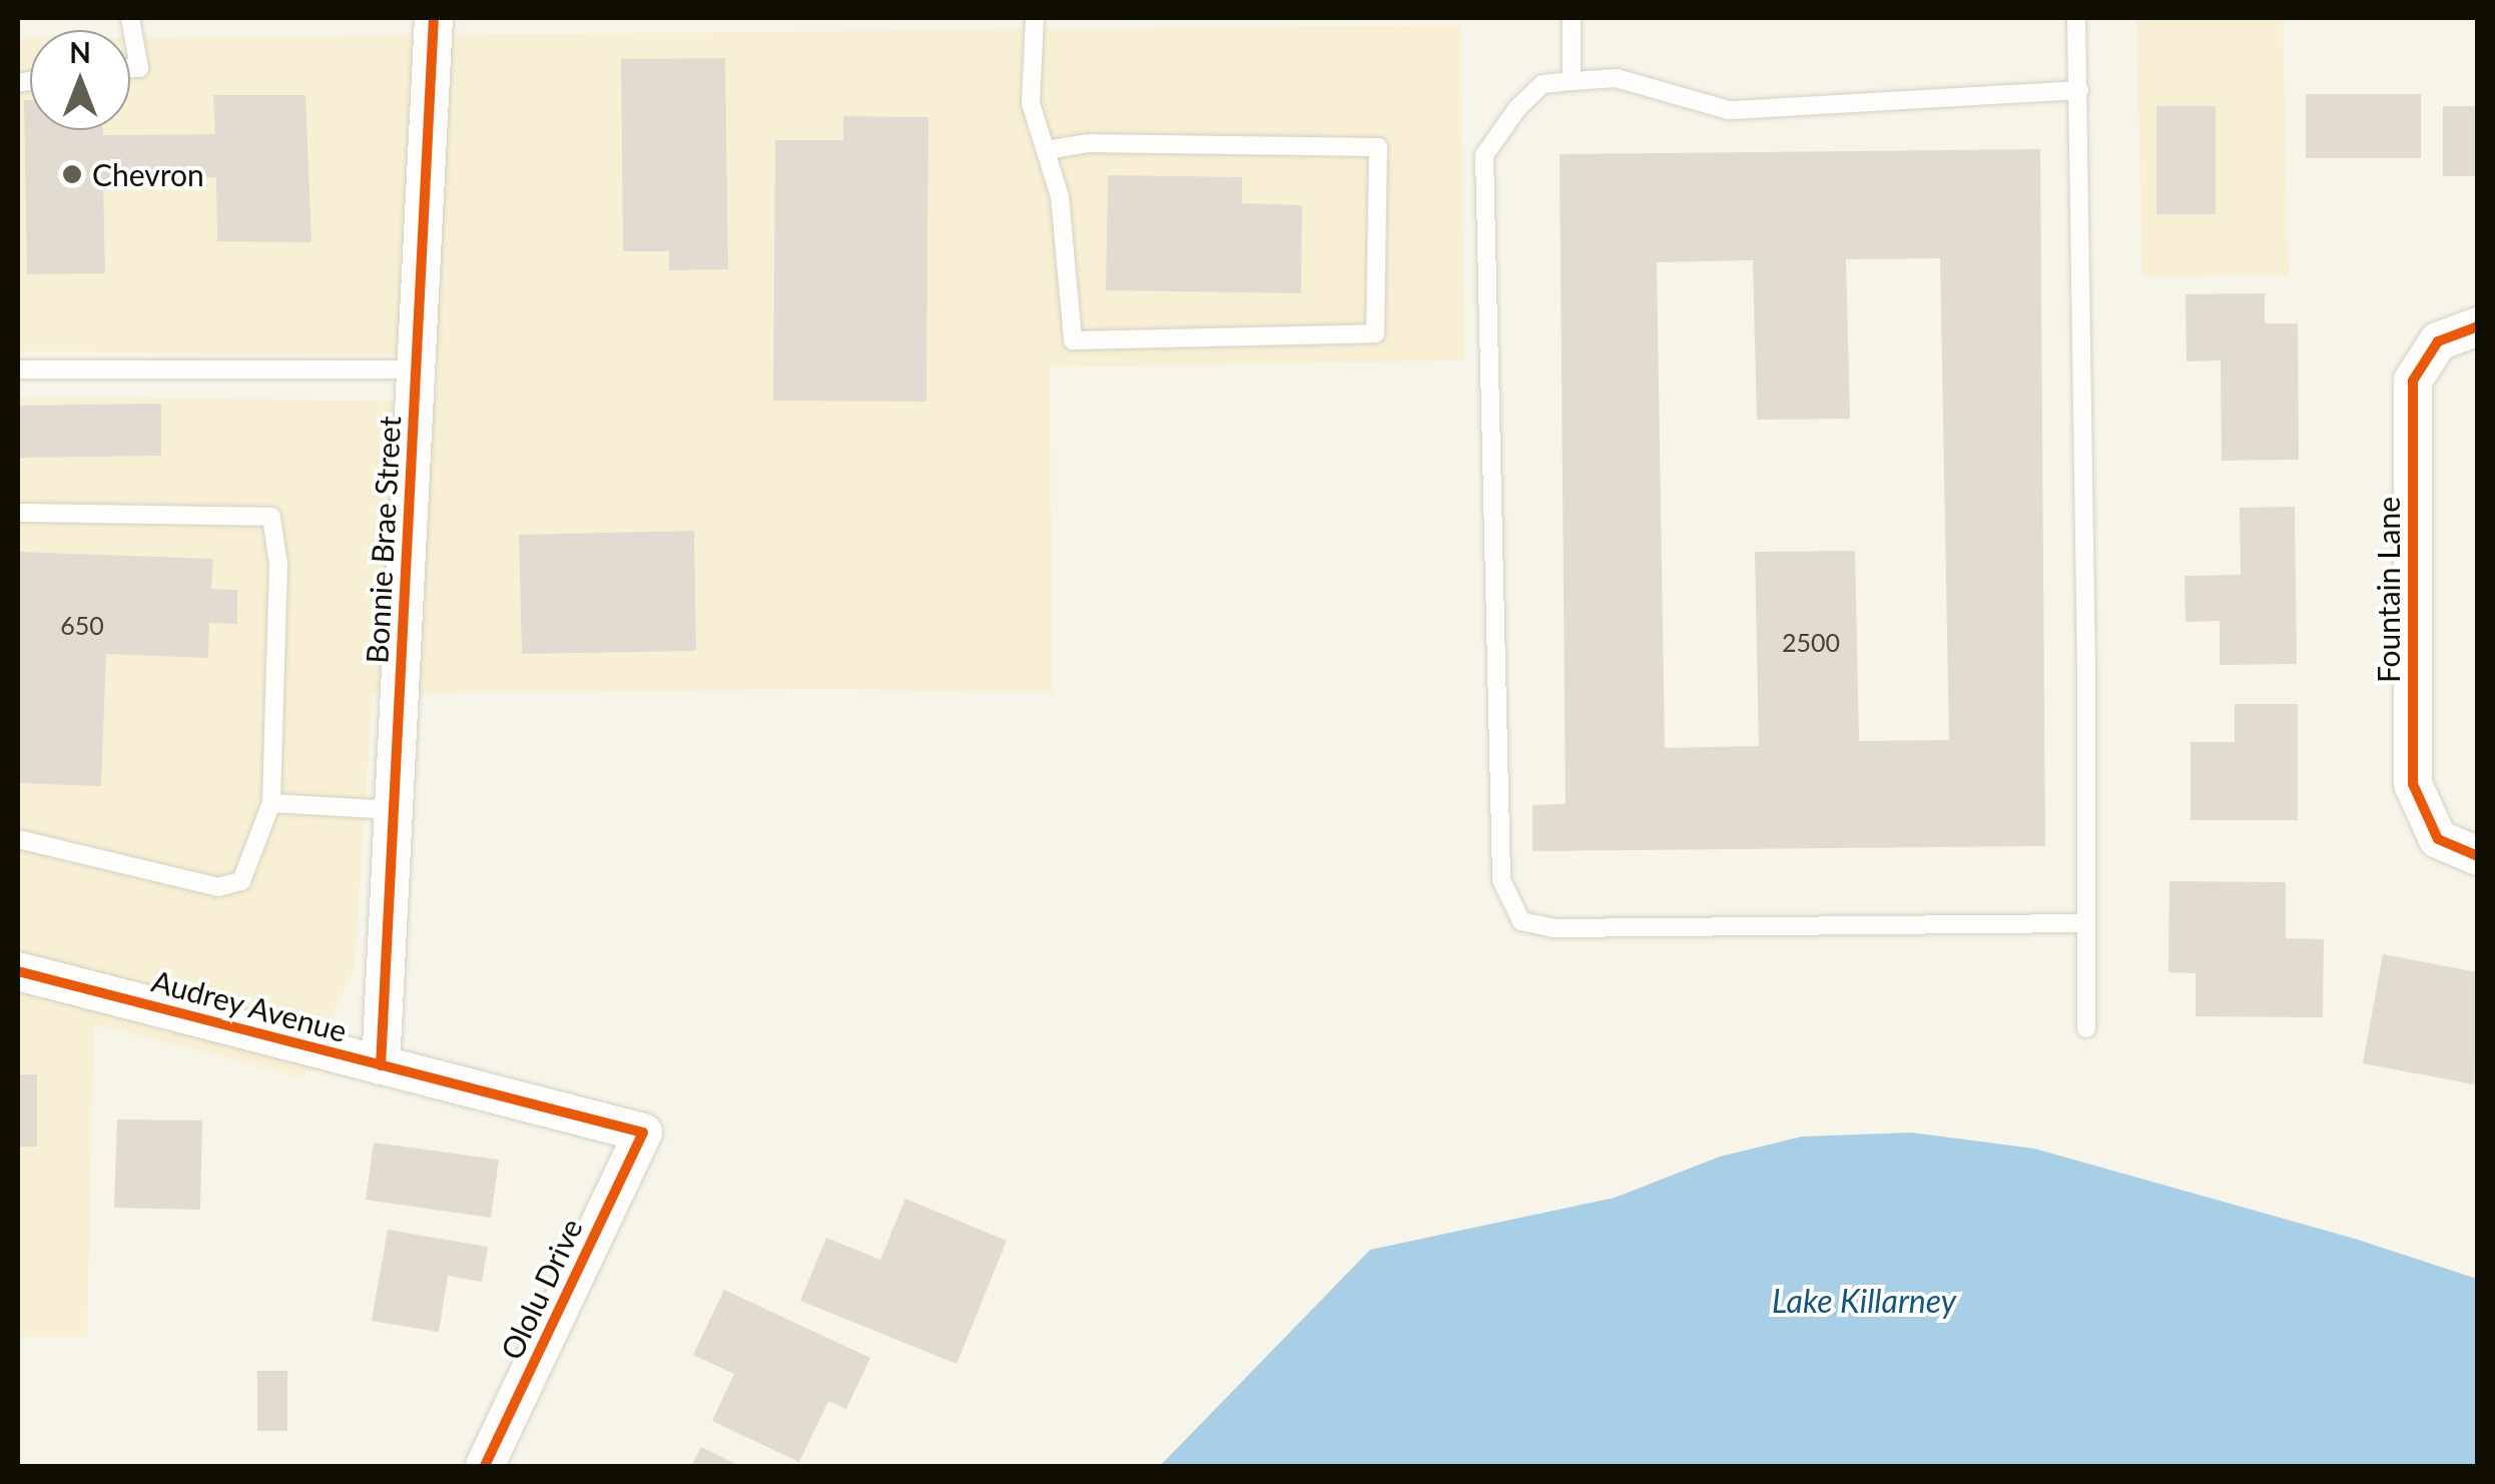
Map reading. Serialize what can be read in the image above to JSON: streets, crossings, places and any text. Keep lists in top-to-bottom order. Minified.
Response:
{"streets":{"street":["Bonnie Brae Street","Fountain Lane","Audrey Avenue","Ololu Drive"]},"crossings":[["Bonnie Brae Street","Audrey Avenue"],["Audrey Avenue","Ololu Drive"]],"water":["Lake Killarney"],"places":["Chevron"],"house_numbers":["650","2500"],"north":"top"}
